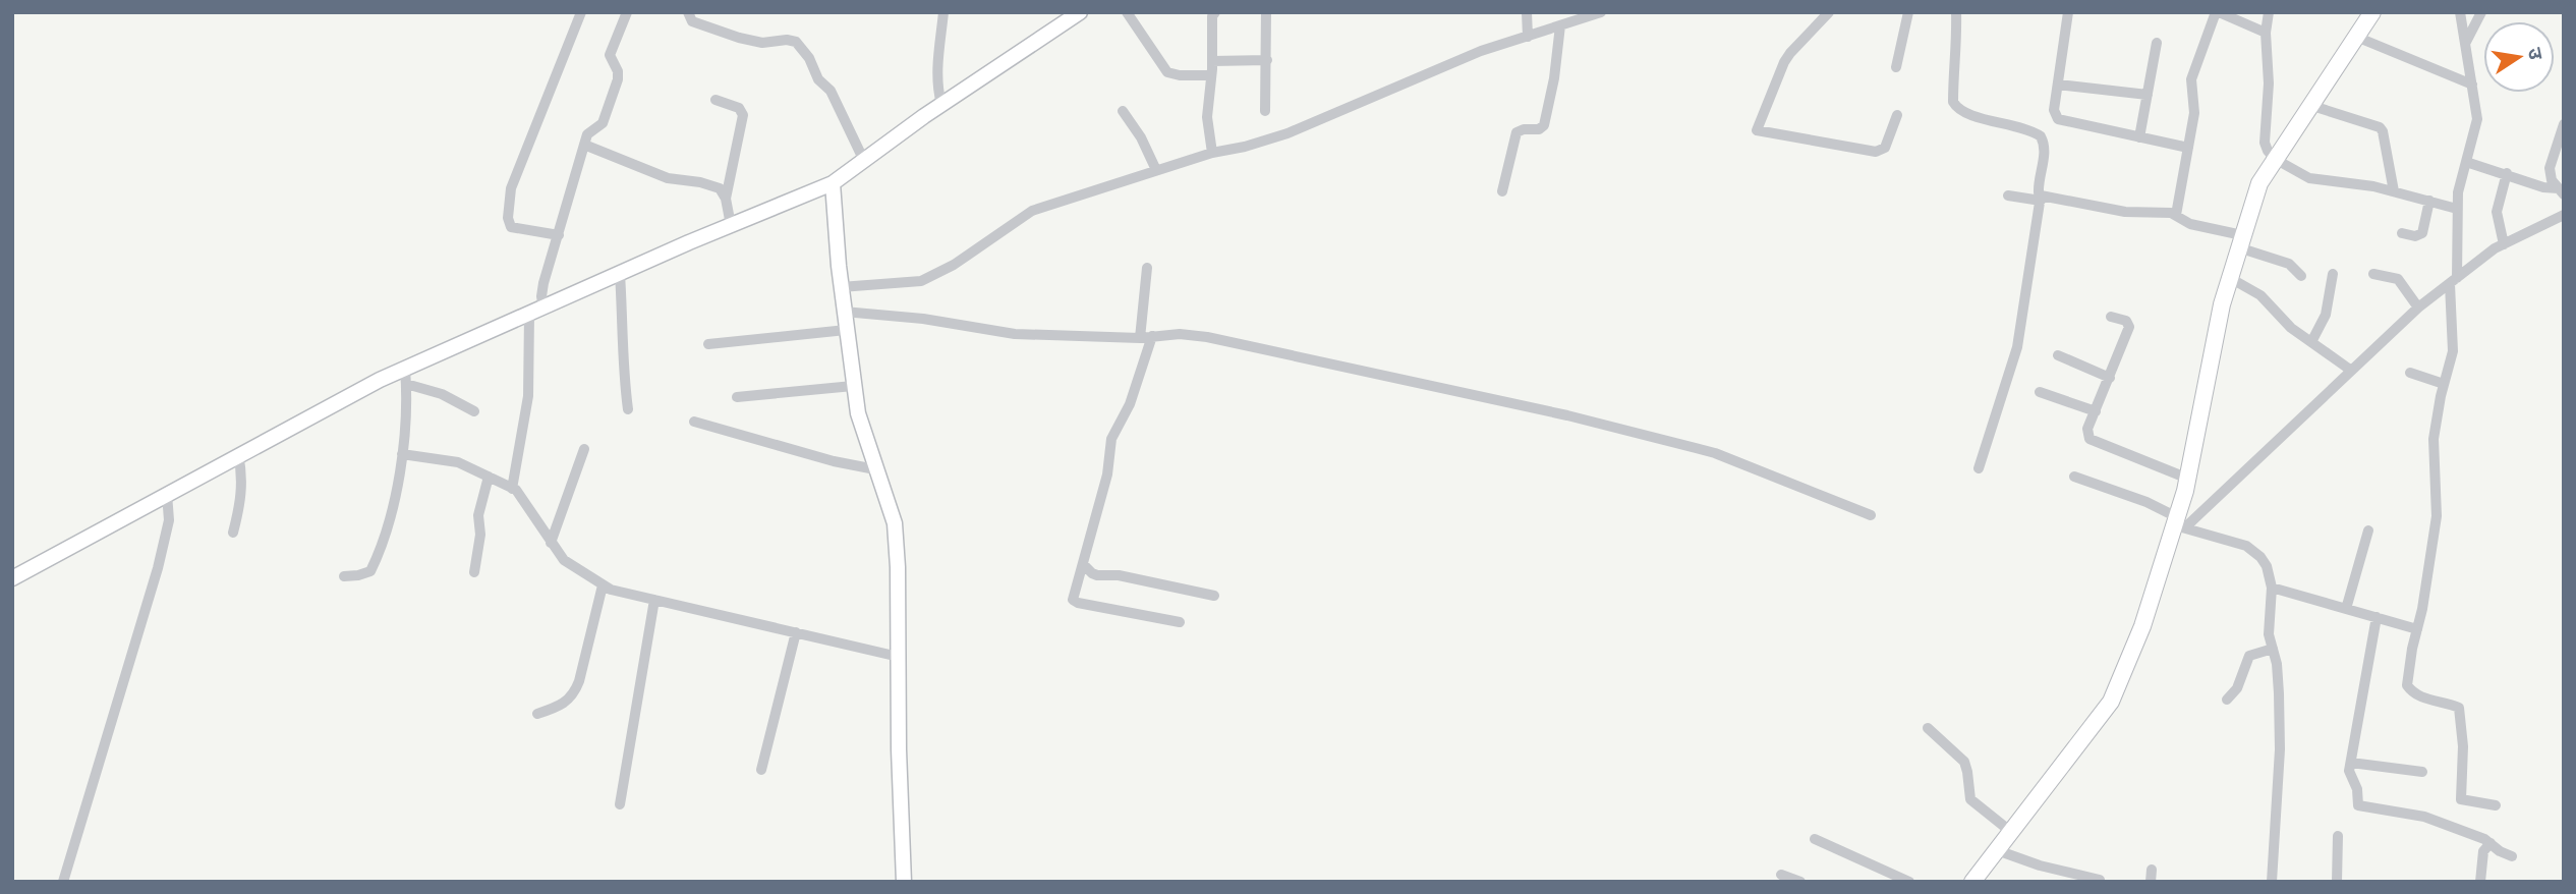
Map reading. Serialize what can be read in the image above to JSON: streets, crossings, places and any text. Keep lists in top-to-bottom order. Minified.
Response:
{"north":"right"}
